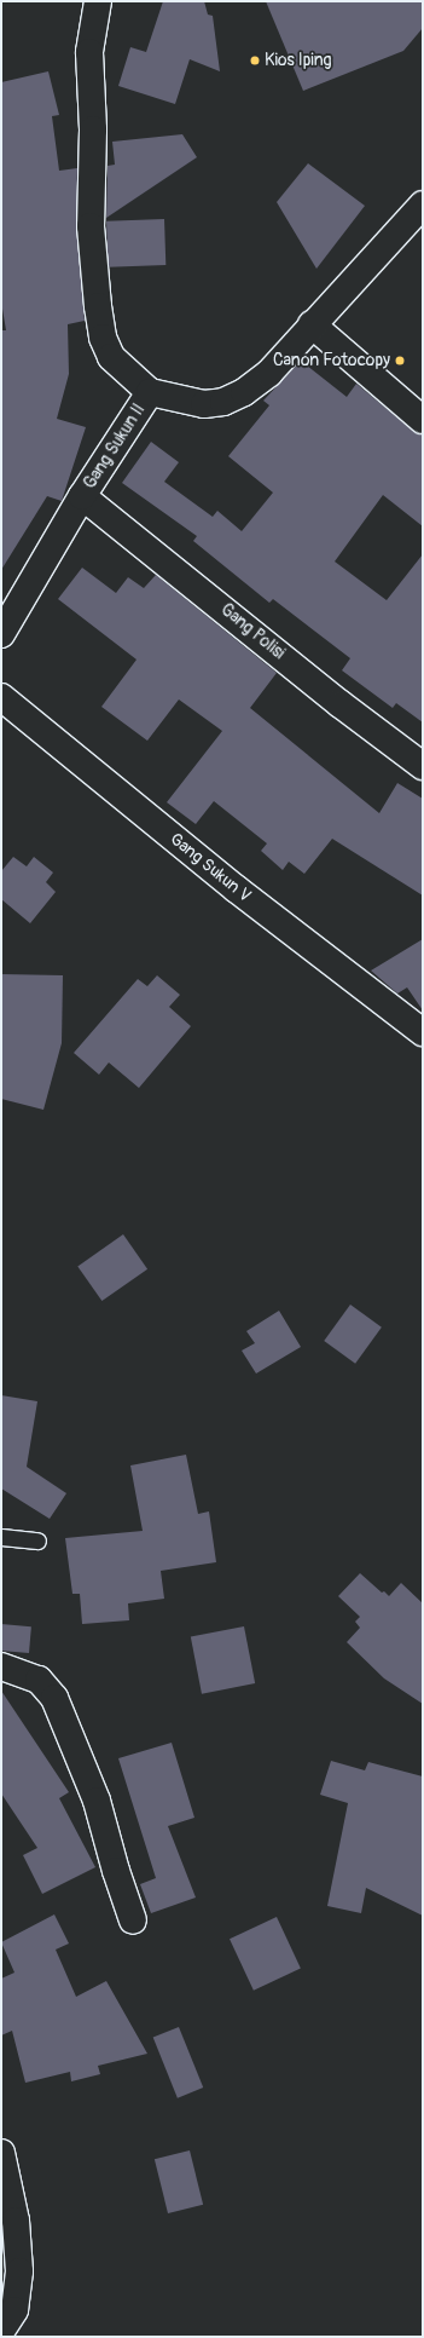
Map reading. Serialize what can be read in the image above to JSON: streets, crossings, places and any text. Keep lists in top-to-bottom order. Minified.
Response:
{"streets":{"street":["Gang Sukun II","Gang Polisi","Gang Sukun V"]},"crossings":[["Gang Sukun II","Gang Polisi"]],"places":["Kios Iping","Canon Fotocopy"]}
